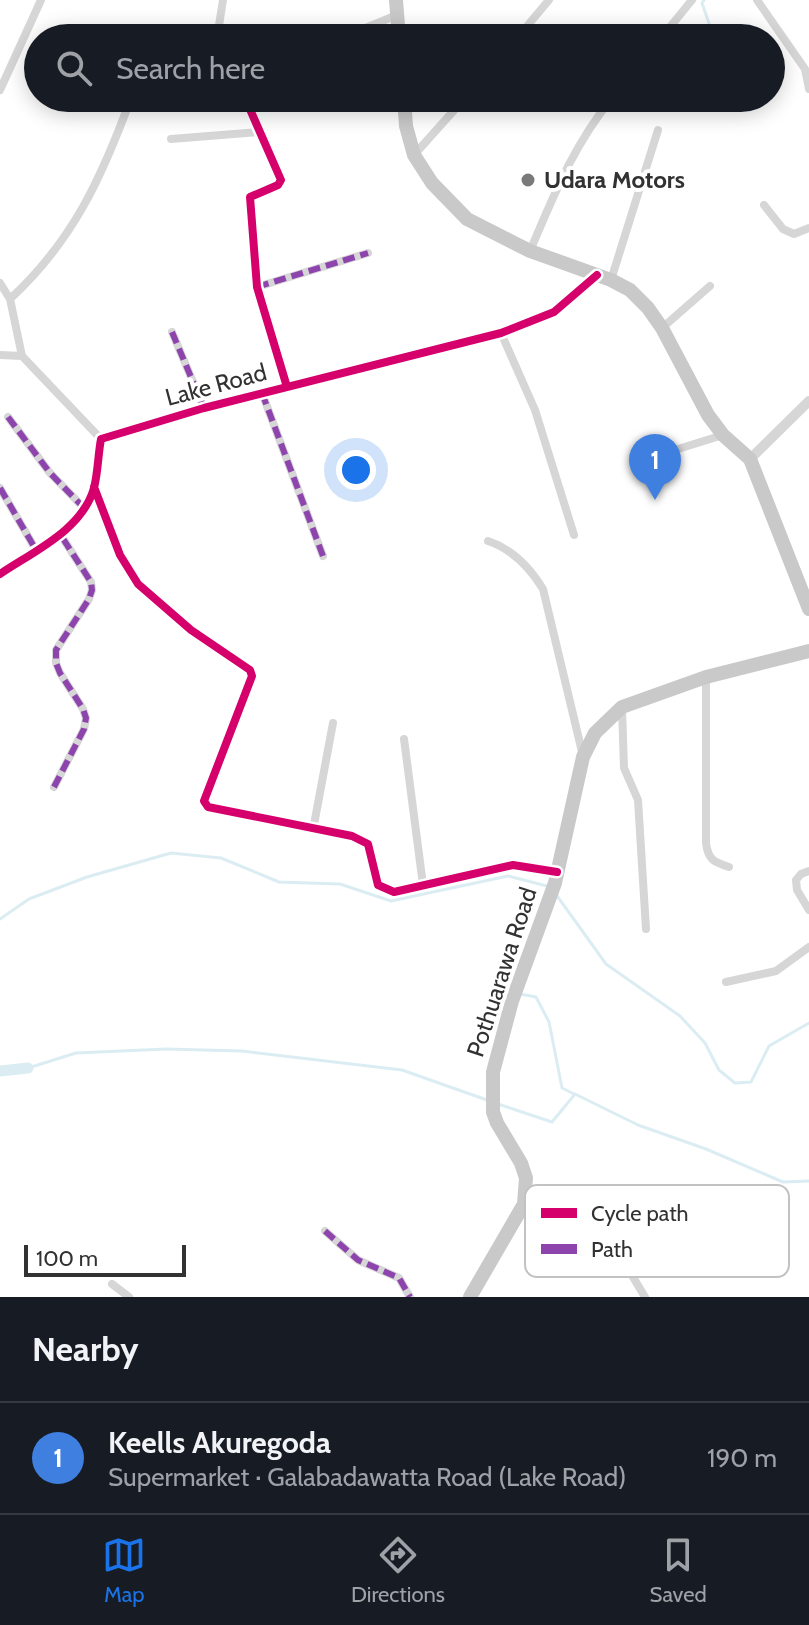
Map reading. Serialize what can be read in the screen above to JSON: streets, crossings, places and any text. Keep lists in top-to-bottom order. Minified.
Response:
{"streets":{"main road":["Pothuarawa Road"],"street":["Lake Road"]},"places":["Udara Motors"],"legend":["Cycle path","Path"],"scale_bar":"100 m","page":{"search":"Search here","pins":"1","scale":"100 m","heading":"Nearby","list":[{"mark":"1","name":"Keells Akuregoda","note":"Supermarket · Galabadawatta Road (Lake Road)","value":"190 m"}],"nav":["Map","Directions","Saved"]}}
